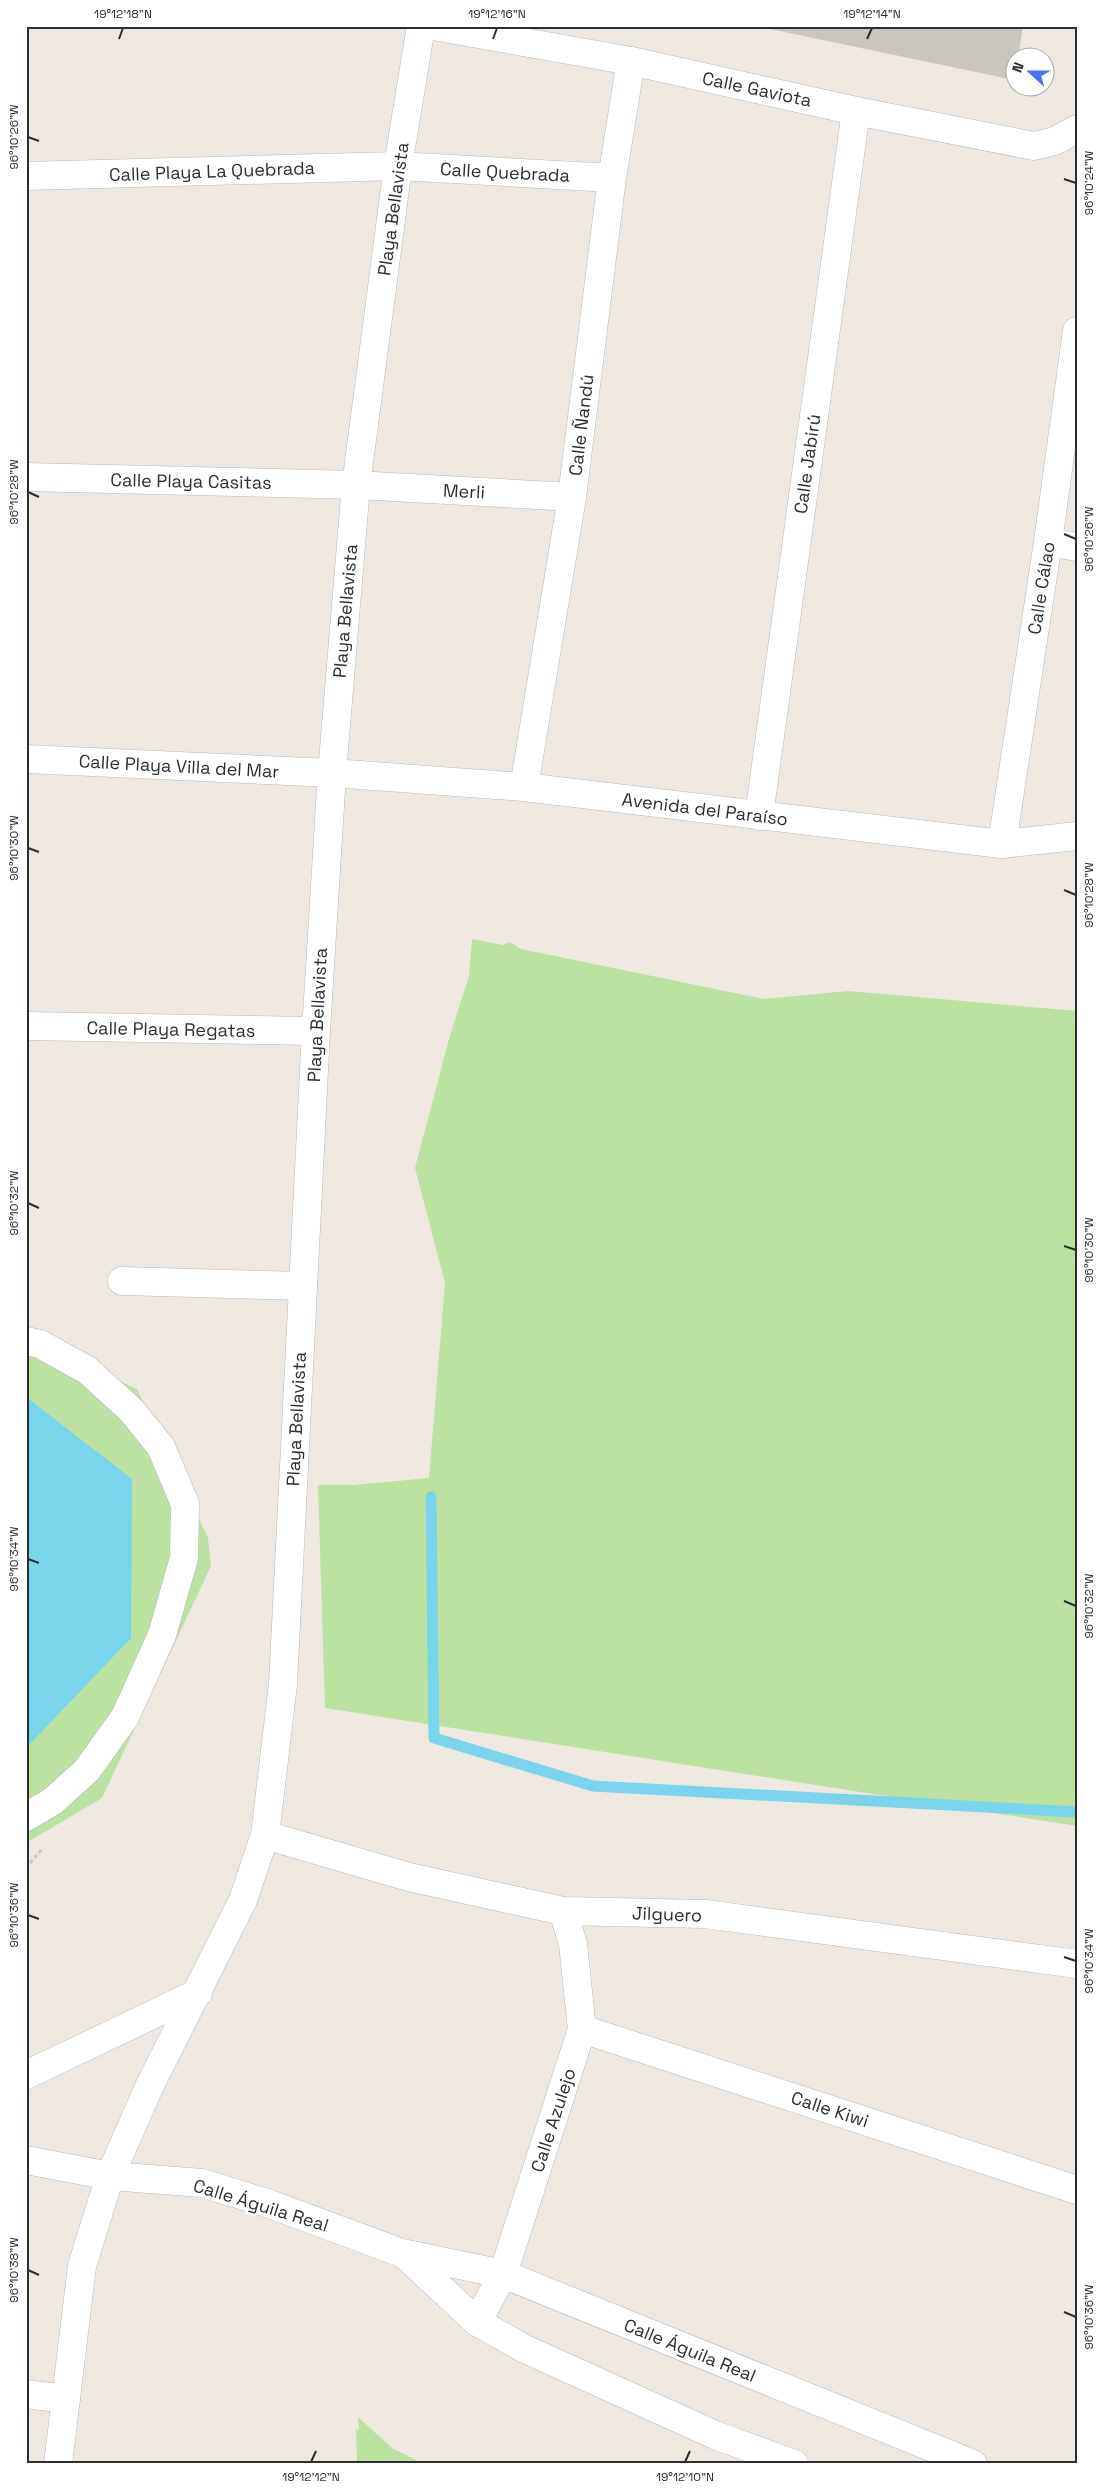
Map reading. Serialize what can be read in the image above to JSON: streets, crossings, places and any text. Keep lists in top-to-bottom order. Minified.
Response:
{"streets":{"street":["Calle Gaviota","Calle Playa La Quebrada","Calle Quebrada","Playa Bellavista","Calle Ñandú","Calle Jabirú","Calle Playa Casitas","Merli","Calle Cálao","Calle Playa Villa del Mar","Avenida del Paraíso","Calle Playa Regatas","Jilguero","Calle Kiwi","Calle Azulejo","Calle Águila Real"]},"crossings":[["Calle Gaviota","Calle Ñandú"],["Calle Gaviota","Calle Jabirú"],["Calle Playa La Quebrada","Calle Quebrada"],["Calle Playa La Quebrada","Playa Bellavista"],["Calle Quebrada","Playa Bellavista"],["Calle Quebrada","Calle Ñandú"],["Playa Bellavista","Calle Playa Casitas"],["Playa Bellavista","Merli"],["Playa Bellavista","Calle Playa Villa del Mar"],["Playa Bellavista","Avenida del Paraíso"],["Playa Bellavista","Calle Playa Regatas"],["Playa Bellavista","Jilguero"],["Playa Bellavista","Calle Águila Real"],["Calle Ñandú","Merli"],["Calle Ñandú","Avenida del Paraíso"],["Calle Jabirú","Avenida del Paraíso"],["Calle Playa Casitas","Merli"],["Calle Cálao","Avenida del Paraíso"],["Calle Playa Villa del Mar","Avenida del Paraíso"],["Jilguero","Calle Azulejo"],["Calle Kiwi","Calle Azulejo"],["Calle Azulejo","Calle Águila Real"]],"north":"left","coordinates":["19°12'18\"N","19°12'16\"N","19°12'14\"N","96°10'26\"W","96°10'24\"W","96°10'28\"W","96°10'30\"W","96°10'32\"W","96°10'34\"W","96°10'36\"W","96°10'38\"W","19°12'12\"N","19°12'10\"N"]}
